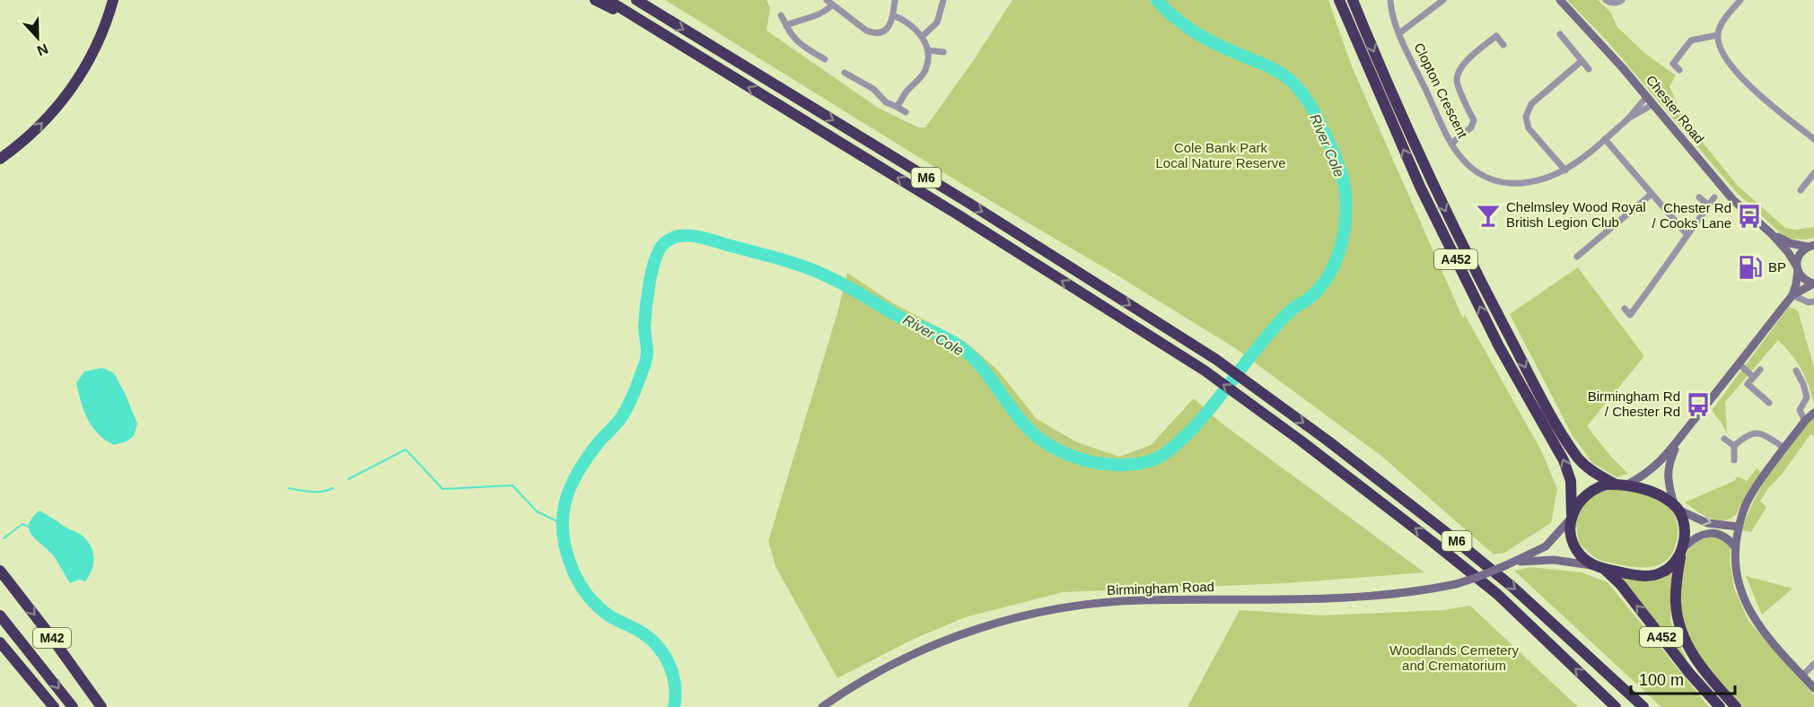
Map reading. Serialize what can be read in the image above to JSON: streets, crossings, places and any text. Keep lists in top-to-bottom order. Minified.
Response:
{"streets":{"highway":["M6","A452","M42"],"main road":["Chester Road","Birmingham Road"],"street":["Clopton Crescent"]},"crossings":[["Clopton Crescent","Chester Road"],["A452","Birmingham Road"]],"water":["River Cole"],"parks":["Cole Bank Park Local Nature Reserve","Woodlands Cemetery and Crematorium"],"places":{"bar":["Chelmsley Wood Royal British Legion Club"],"bus stop":["Chester Rd / Cooks Lane","Birmingham Rd / Chester Rd"],"fuel station":["BP"]},"scale_bar":"100 m","north":"bottom"}
